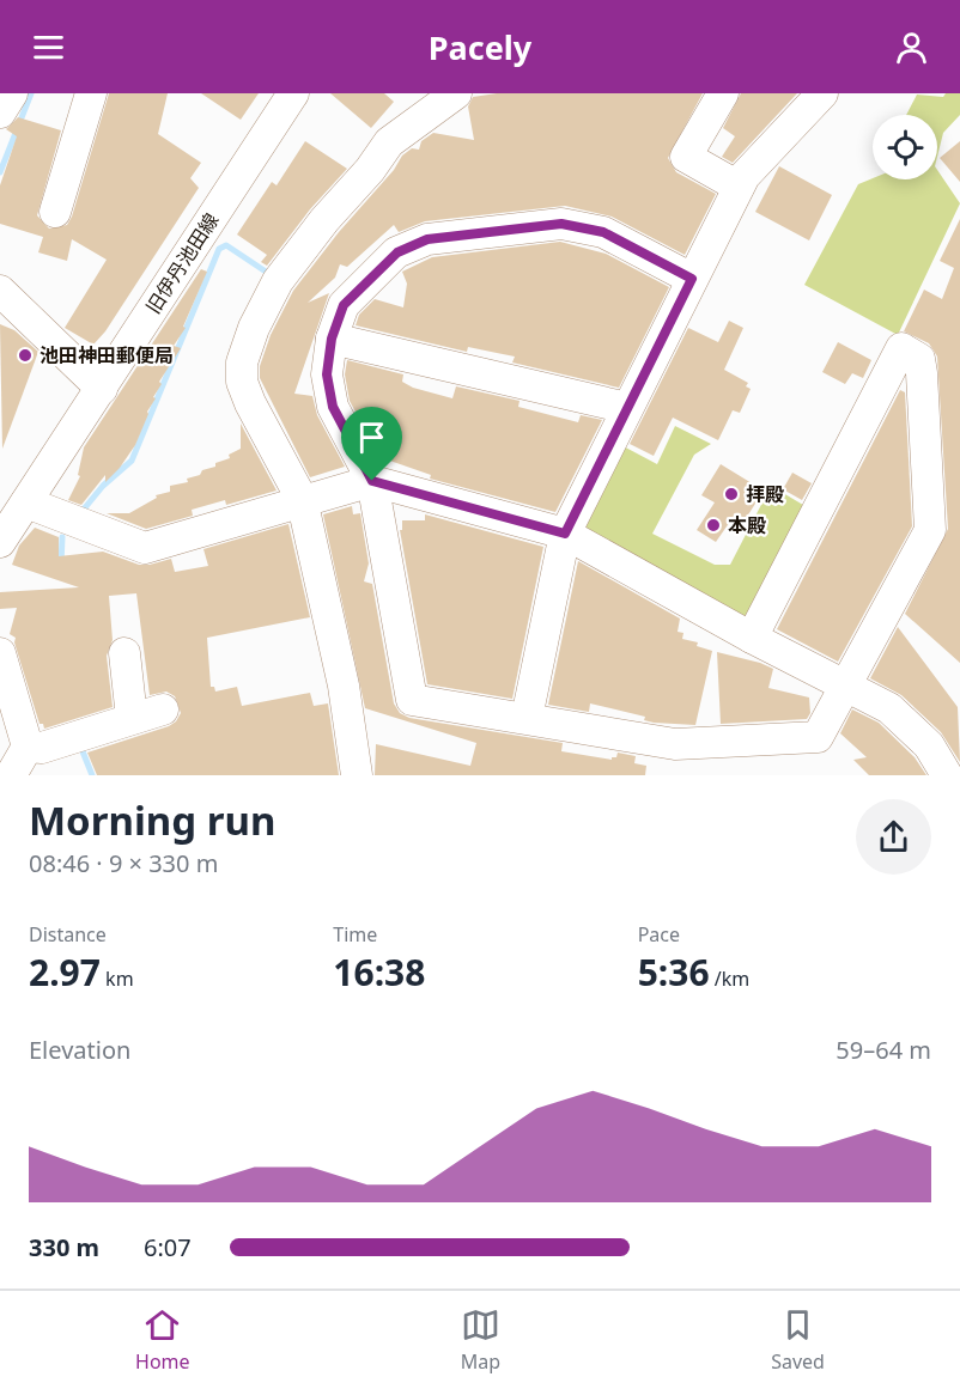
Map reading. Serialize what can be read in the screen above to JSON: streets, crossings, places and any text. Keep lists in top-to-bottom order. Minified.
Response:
{"streets":{"street":["旧伊丹池田線"]},"places":["池田神田郵便局","拝殿","本殿"],"page":{"header":"Pacely","heading":["Morning run","08:46 · 9 × 330 m"],"stats":[["Distance","2.97 km"],["Time","16:38"],["Pace","5:36 /km"]],"chart":["Elevation","59–64 m"],"list":[{"name":"330 m","note":"6:07"}],"tabs":["Home","Map","Saved"]}}
